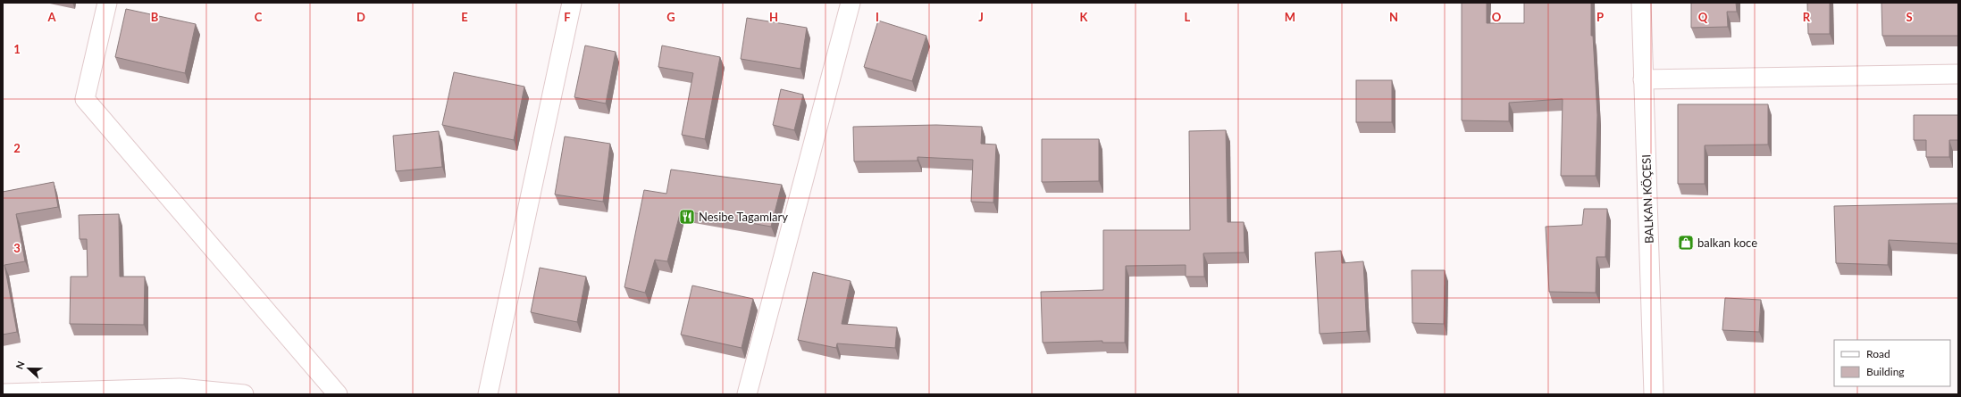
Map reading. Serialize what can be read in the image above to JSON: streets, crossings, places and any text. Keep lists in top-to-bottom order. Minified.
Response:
{"streets":{"street":["BALKAN KÖÇESI"]},"places":{"restaurant":["Nesibe Tagamlary"],"shop":["balkan koce"]},"legend":["Road","Building"],"north":"left","grid":{"columns":["A","B","C","D","E","F","G","H","I","J","K","L","M","N","O","P","Q","R","S"],"rows":["1","2","3"]}}
